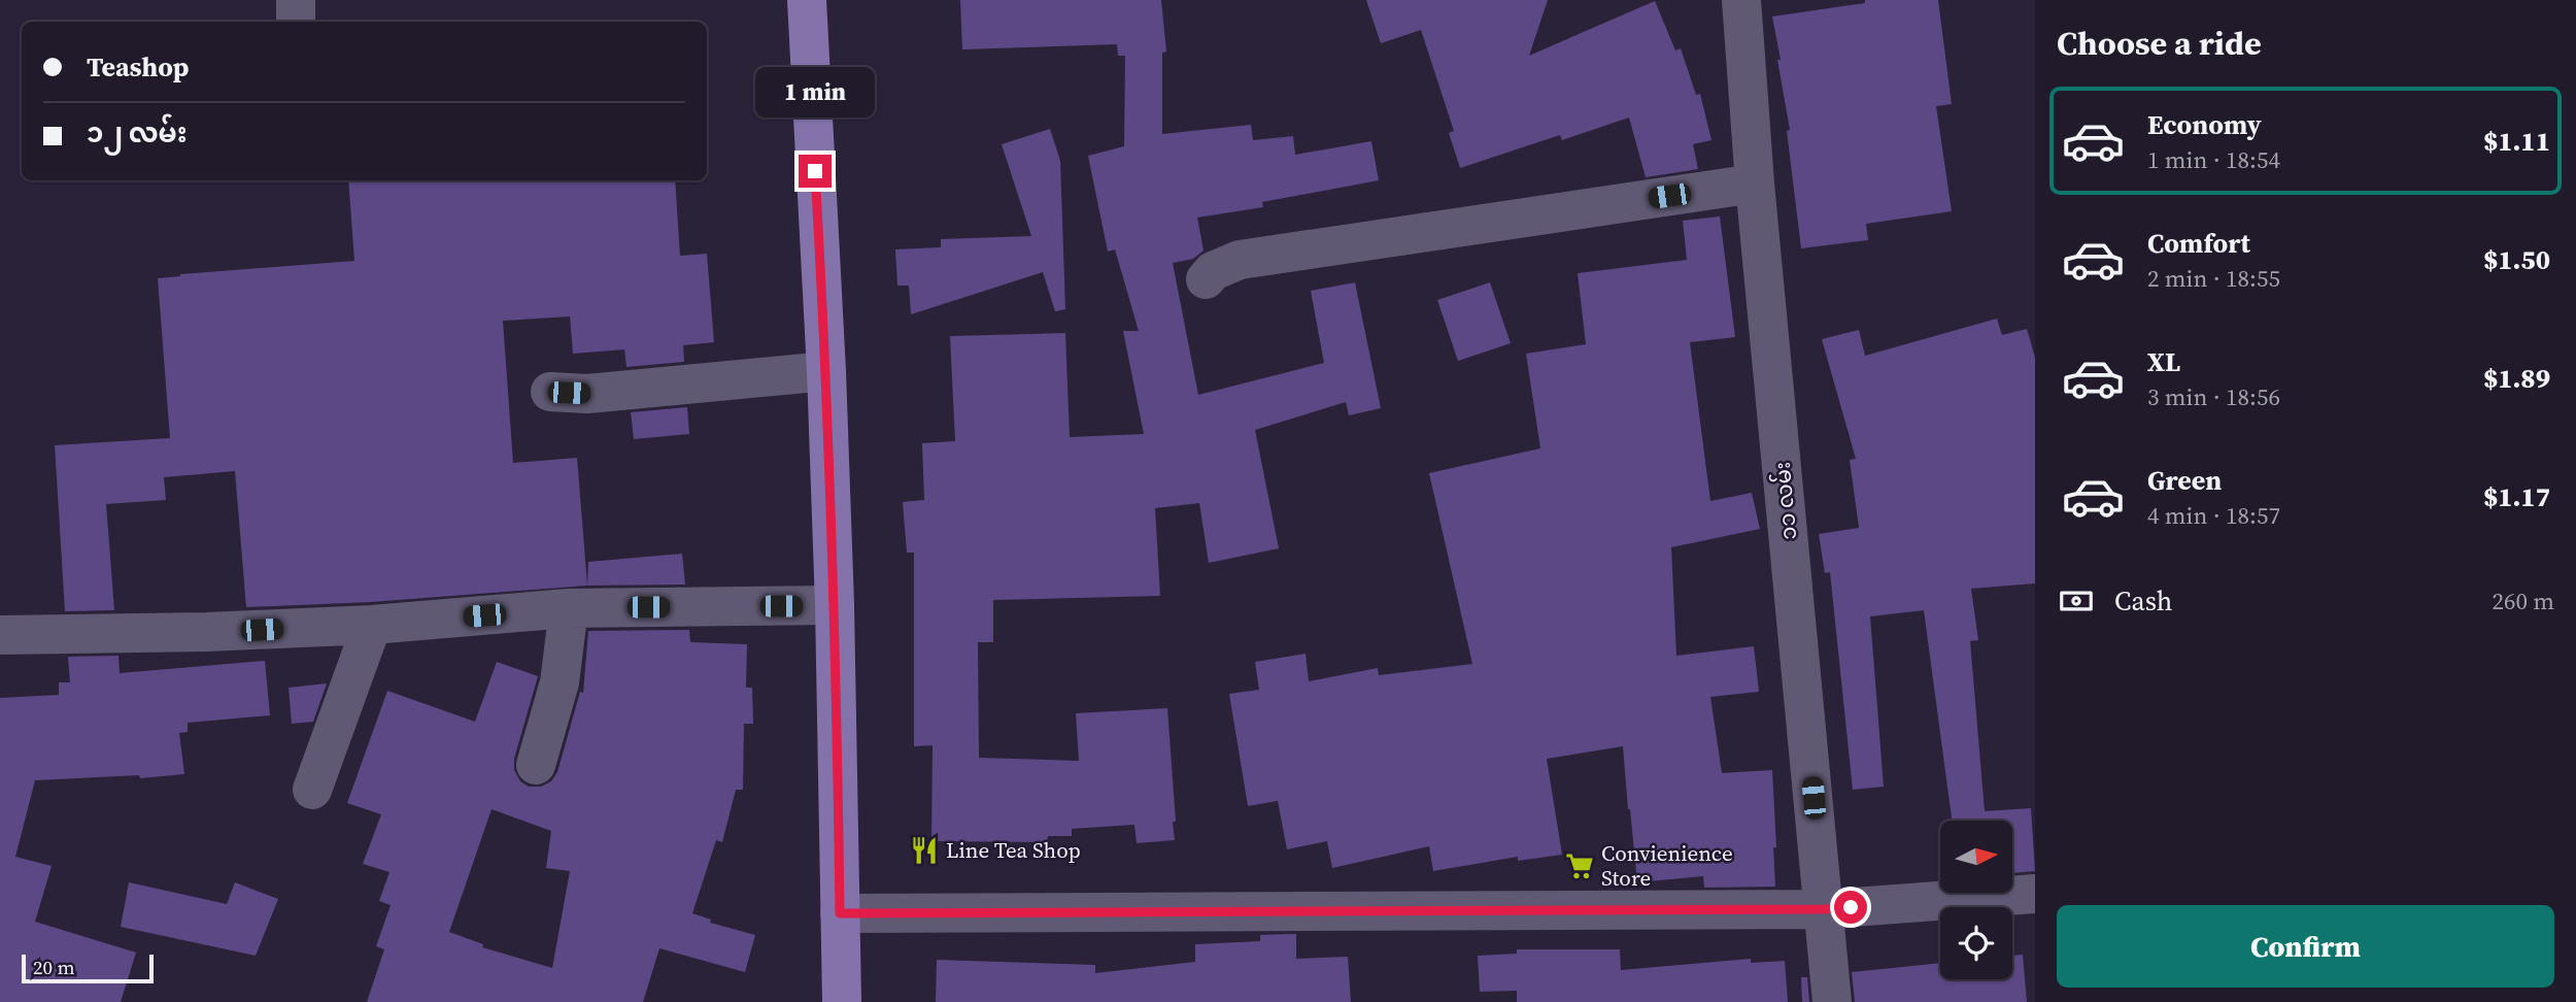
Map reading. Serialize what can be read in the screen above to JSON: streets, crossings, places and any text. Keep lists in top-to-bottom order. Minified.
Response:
{"streets":{"street":["၁၁ လမ်း"]},"places":{"restaurant":["Line Tea Shop"],"supermarket":["Convienience Store"]},"scale_bar":"20 m","north":"right","page":{"heading":"Choose a ride","banner":["Teashop","၁၂ လမ်း"],"bubble":"1 min","list":[{"name":"Economy","note":"1 min · 18:54","value":"$1.11"},{"name":"Comfort","note":"2 min · 18:55","value":"$1.50"},{"name":"XL","note":"3 min · 18:56","value":"$1.89"},{"name":"Green","note":"4 min · 18:57","value":"$1.17"}],"pay":["Cash","260 m"],"buttons":"Confirm","scale":"20 m"}}
